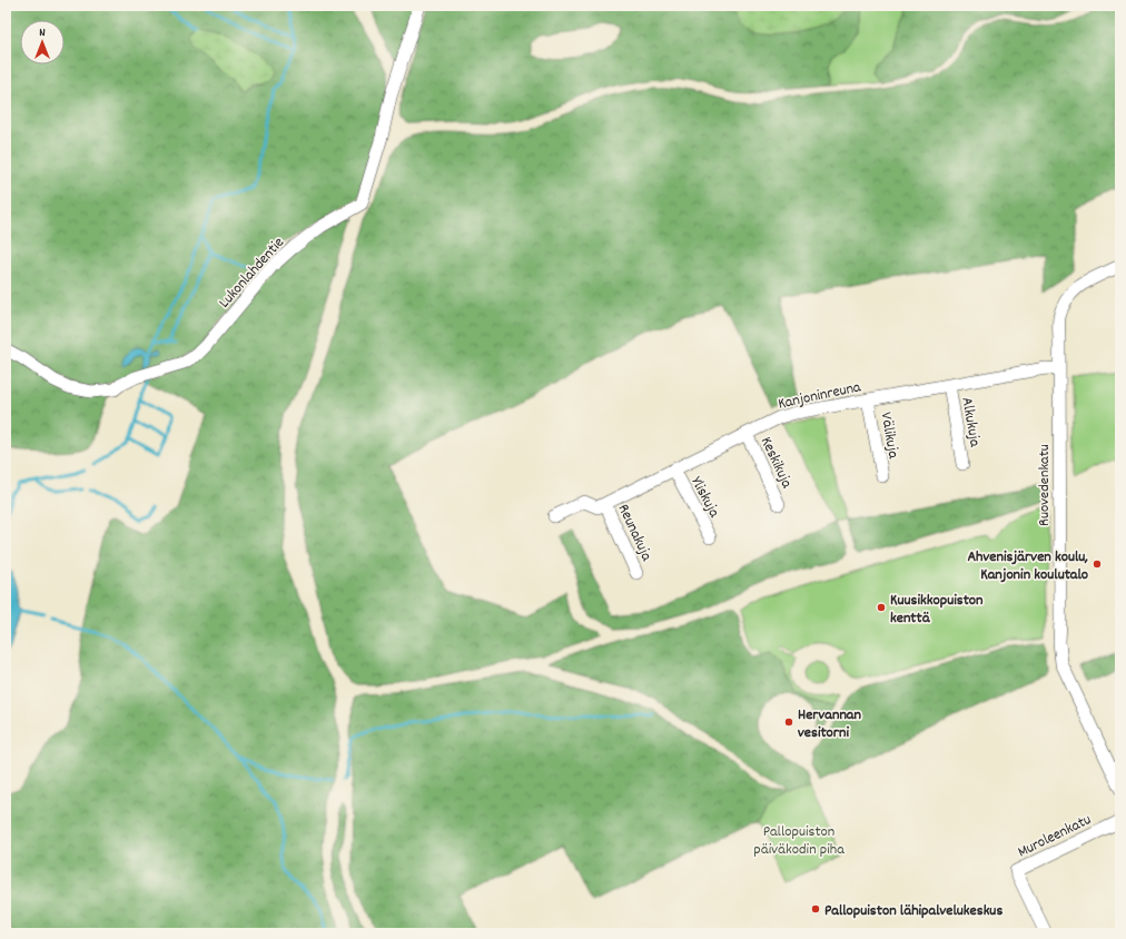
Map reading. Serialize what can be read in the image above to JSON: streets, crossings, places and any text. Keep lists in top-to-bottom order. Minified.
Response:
{"streets":{"street":["Lukonlahdentie","Kanjoninreuna","Alkukuja","Välikuja","Keskikuja","Ruovedenkatu","Yliskuja","Reunakuja","Muroleenkatu"]},"crossings":[["Kanjoninreuna","Alkukuja"],["Kanjoninreuna","Välikuja"],["Kanjoninreuna","Keskikuja"],["Kanjoninreuna","Ruovedenkatu"],["Kanjoninreuna","Yliskuja"],["Kanjoninreuna","Reunakuja"]],"parks":["Pallopuiston päiväkodin piha"],"places":["Ahvenisjärven koulu, Kanjonin koulutalo","Kuusikkopuiston kenttä","Hervannan vesitorni","Pallopuiston lähipalvelukeskus"],"north":"top"}
